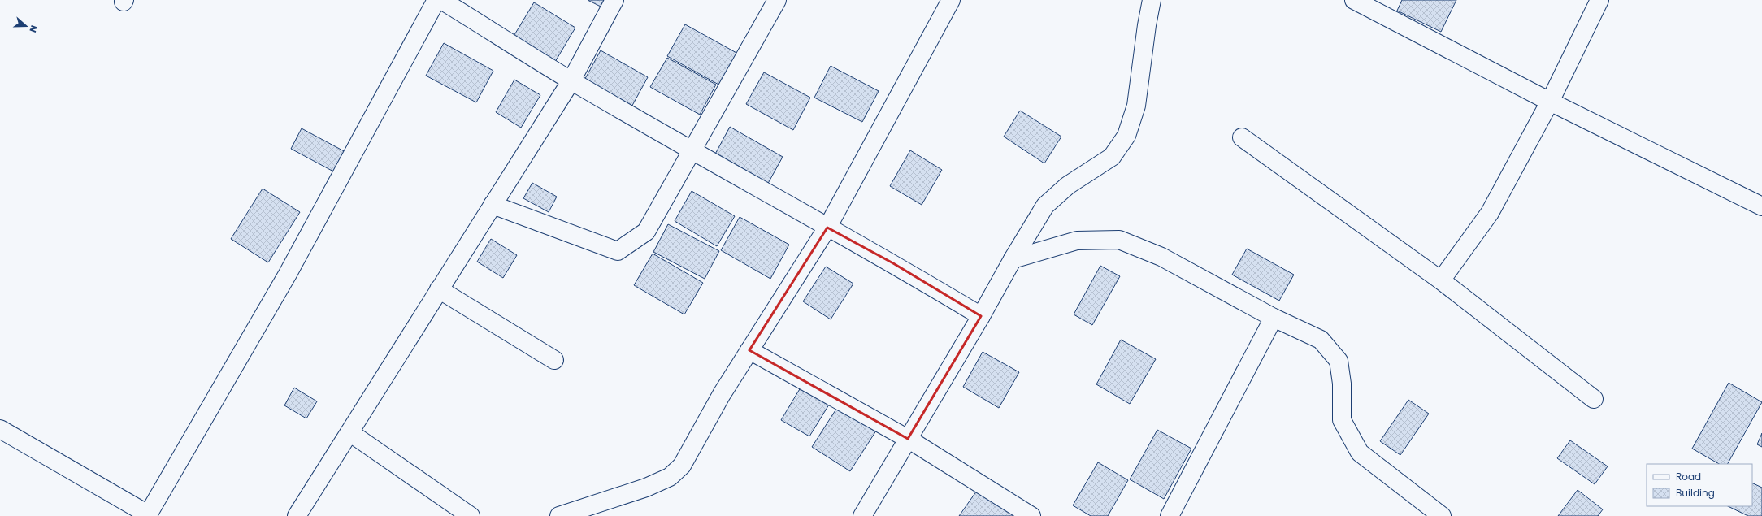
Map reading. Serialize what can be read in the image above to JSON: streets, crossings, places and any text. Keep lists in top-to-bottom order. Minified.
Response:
{"legend":["Road","Building"],"north":"right"}
